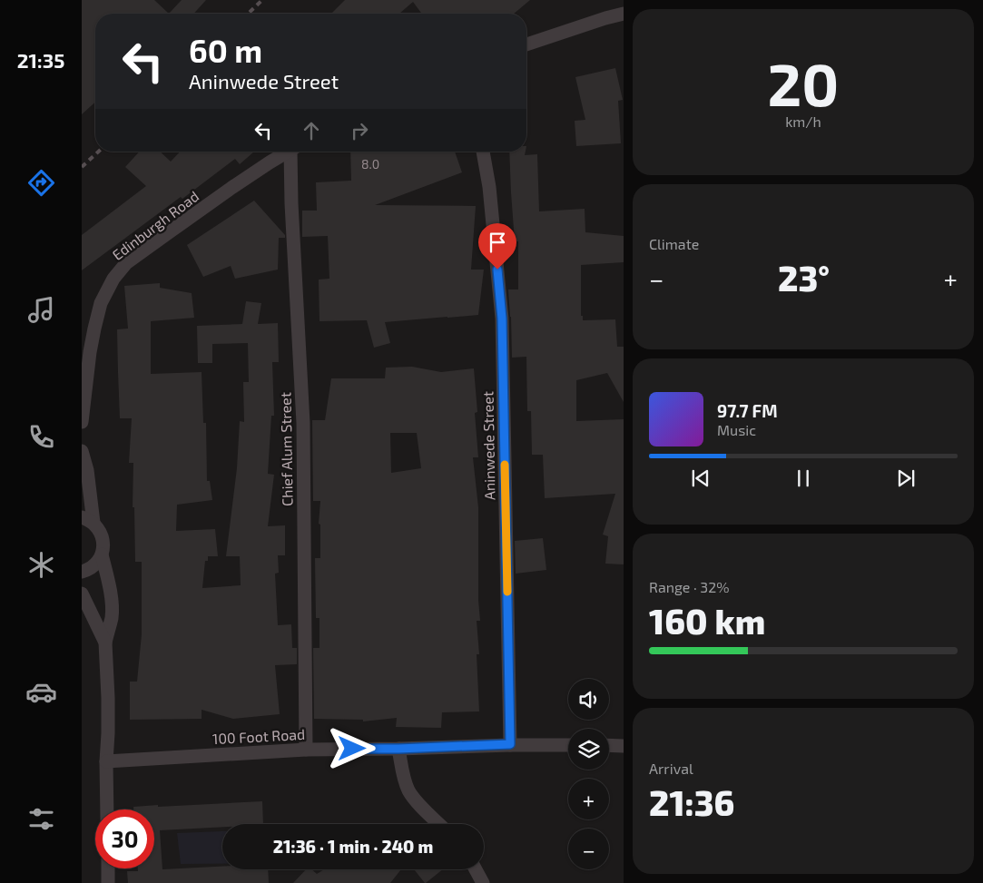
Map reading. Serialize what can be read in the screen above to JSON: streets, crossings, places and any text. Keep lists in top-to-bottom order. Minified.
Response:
{"streets":{"street":["Edinburgh Road","Aninwede Street","Chief Alum Street","100 Foot Road"]},"crossings":[["Aninwede Street","100 Foot Road"],["Chief Alum Street","100 Foot Road"]],"house_numbers":["8.0"],"page":{"tabs":"21:35","tile":[["20","km/h"],"Climate",["Range · 32%","160 km"],["Arrival","21:36"]],"turn":["60 m","Aninwede Street"],"heat":["−","23°","+"],"song":["97.7 FM","Music"],"map_buttons":["+","−"],"limit":"30","trip":"21:36 · 1 min · 240 m"}}
